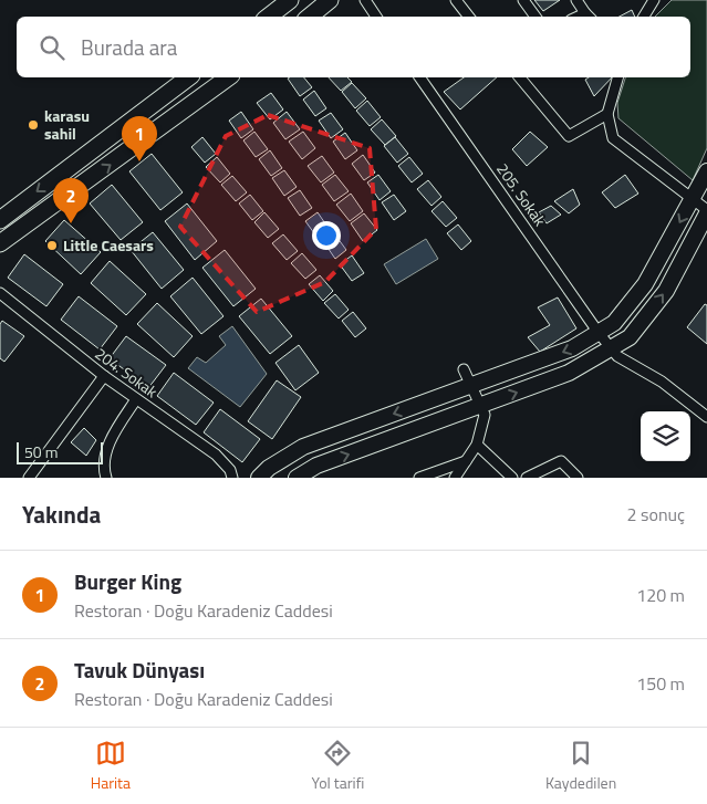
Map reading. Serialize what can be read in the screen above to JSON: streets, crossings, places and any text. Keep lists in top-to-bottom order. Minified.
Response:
{"streets":{"street":["205. Sokak","204. Sokak"]},"places":["karasu sahil","Little Caesars"],"scale_bar":"50 m","page":{"search":"Burada ara","pins":["1","2"],"scale":"50 m","heading":["Yakında","2 sonuç"],"list":[{"mark":"1","name":"Burger King","note":"Restoran · Doğu Karadeniz Caddesi","value":"120 m"},{"mark":"2","name":"Tavuk Dünyası","note":"Restoran · Doğu Karadeniz Caddesi","value":"150 m"}],"nav":["Harita","Yol tarifi","Kaydedilen"]}}
